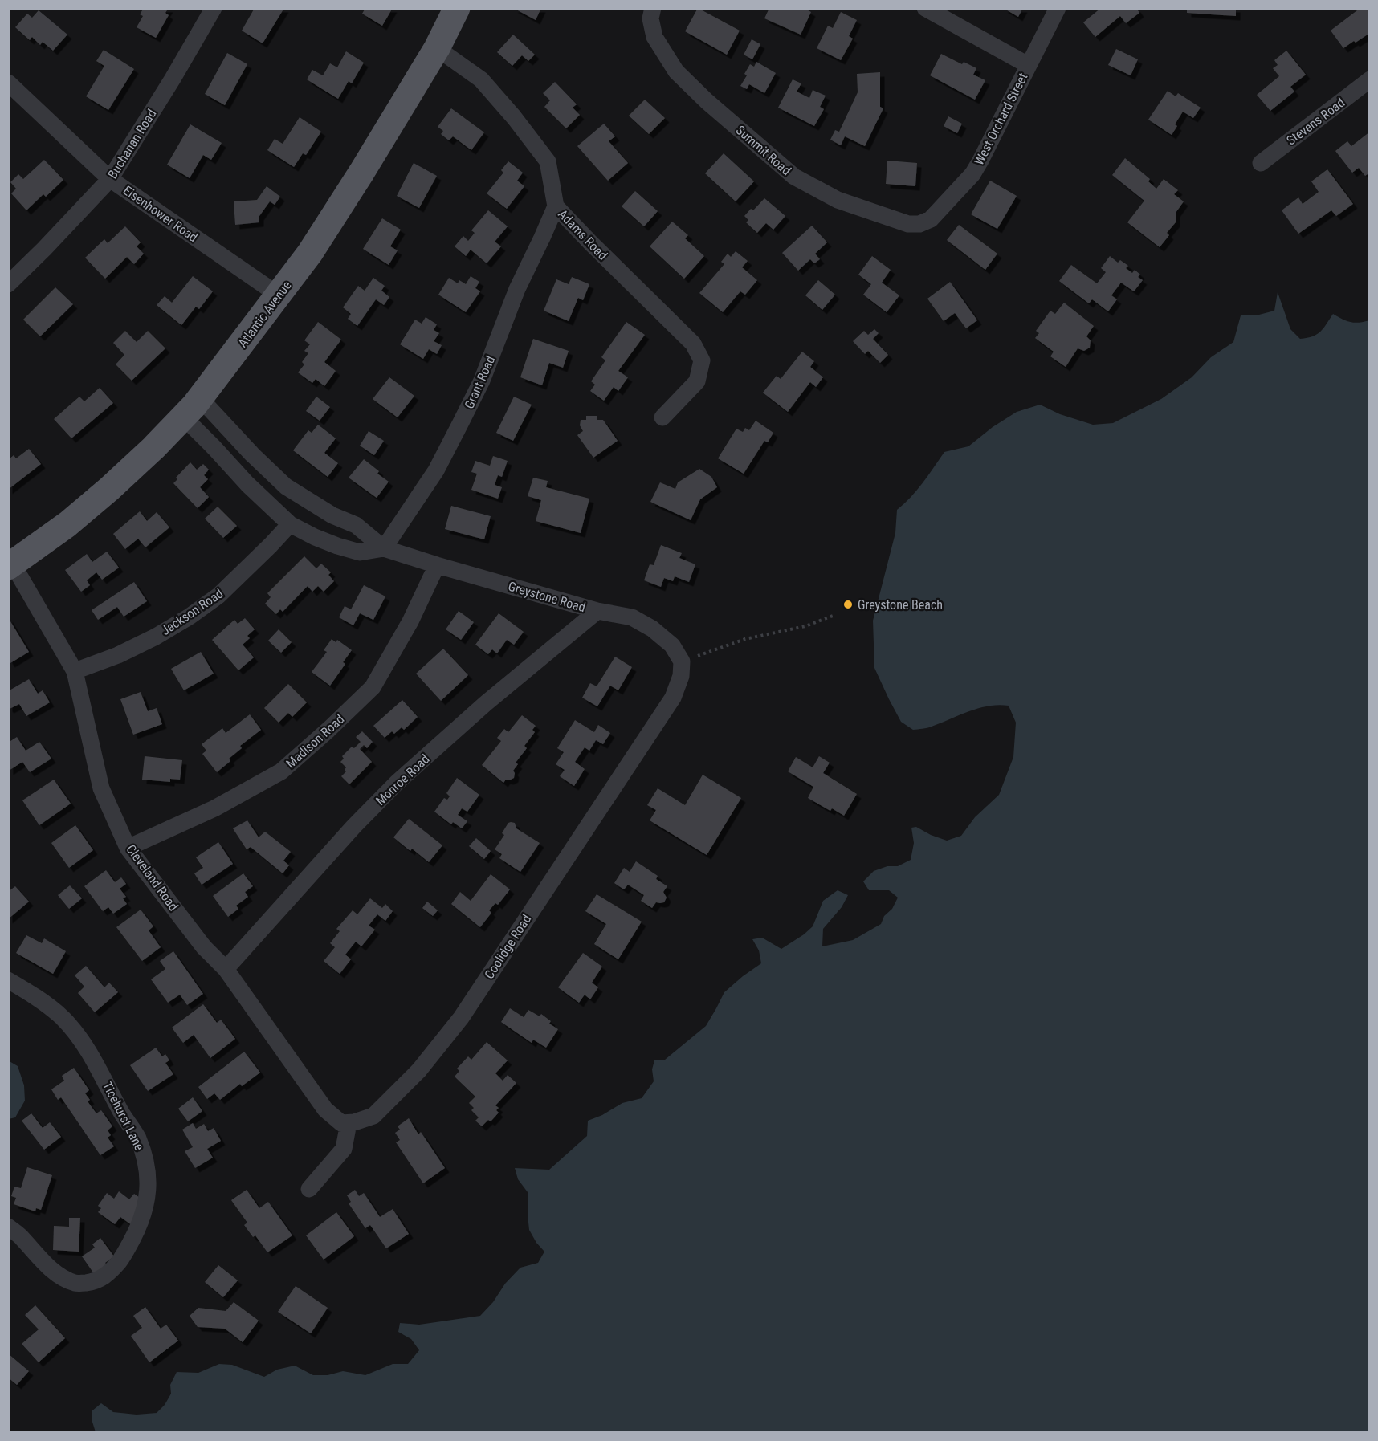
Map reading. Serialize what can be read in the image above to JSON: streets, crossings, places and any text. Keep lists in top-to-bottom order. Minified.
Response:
{"streets":{"main road":["Atlantic Avenue"],"street":["West Orchard Street","Stevens Road","Buchanan Road","Summit Road","Eisenhower Road","Adams Road","Grant Road","Greystone Road","Jackson Road","Madison Road","Monroe Road","Cleveland Road","Coolidge Road","Ticehurst Lane"]},"crossings":[["West Orchard Street","Summit Road"],["Buchanan Road","Eisenhower Road"],["Eisenhower Road","Atlantic Avenue"],["Adams Road","Atlantic Avenue"],["Adams Road","Grant Road"],["Atlantic Avenue","Greystone Road"],["Atlantic Avenue","Cleveland Road"],["Grant Road","Greystone Road"],["Greystone Road","Jackson Road"],["Greystone Road","Madison Road"],["Greystone Road","Monroe Road"],["Greystone Road","Coolidge Road"],["Jackson Road","Cleveland Road"],["Madison Road","Cleveland Road"],["Monroe Road","Cleveland Road"],["Cleveland Road","Coolidge Road"]],"places":["Greystone Beach"]}
